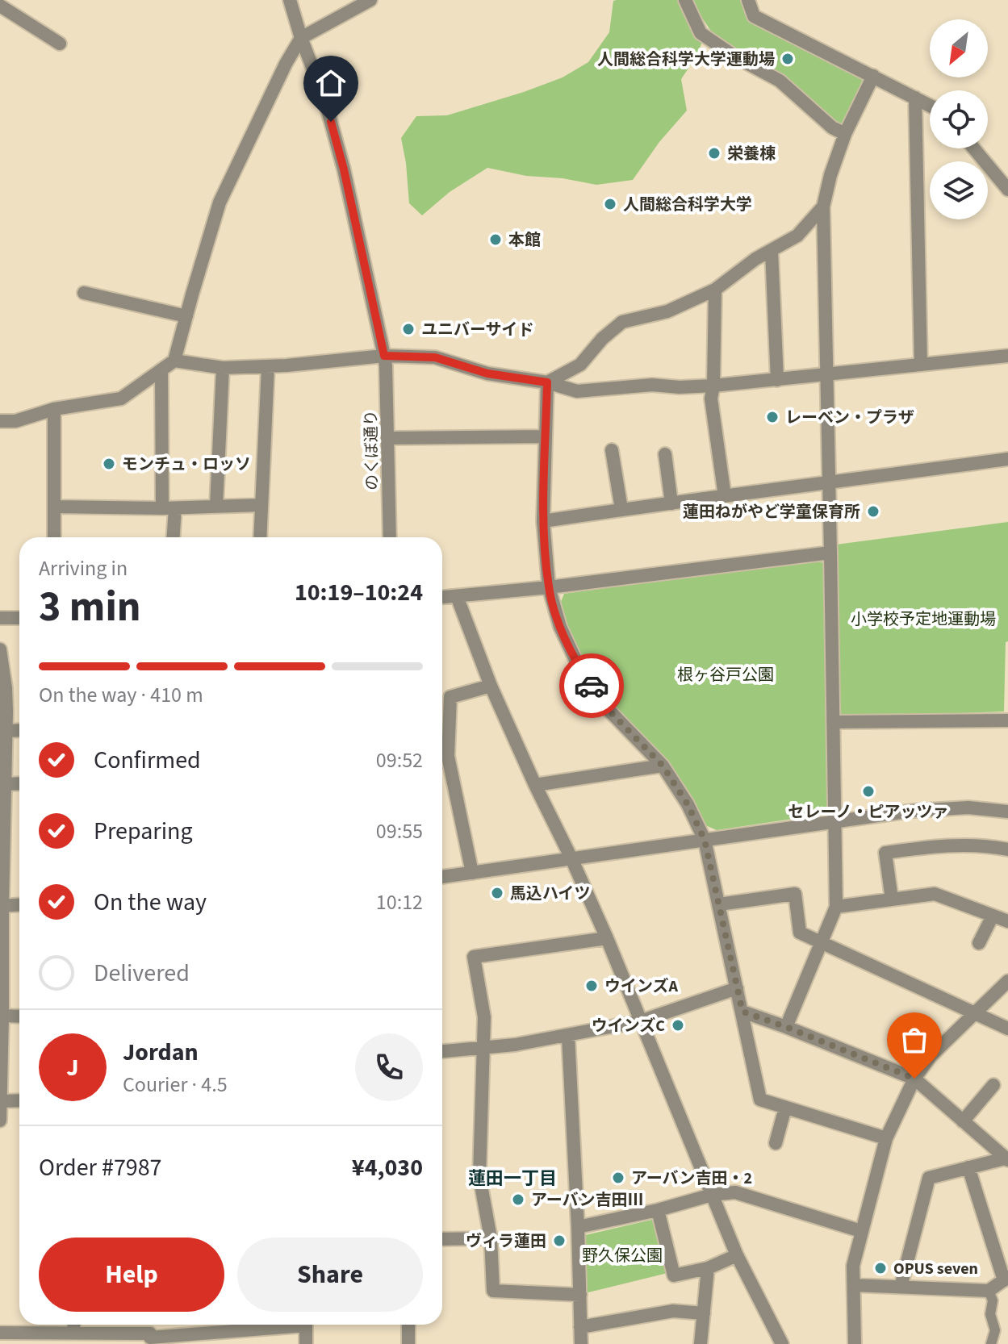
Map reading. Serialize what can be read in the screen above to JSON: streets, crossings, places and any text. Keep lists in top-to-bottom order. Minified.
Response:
{"streets":{"street":["のくぼ通り"]},"districts":["蓮田一丁目"],"parks":["小学校予定地運動場","根ヶ谷戸公園","野久保公園"],"places":["人間総合科学大学運動場","栄養棟","人間総合科学大学","本館","ユニバーサイド","レーベン・プラザ","モンチュ・ロッソ","蓮田ねがやど学童保育所","セレーノ・ピアッツァ","馬込ハイツ","ウインズA","ウインズC","アーバン吉田・2","アーバン吉田Ⅲ","ヴィラ蓮田","OPUS seven"],"north":"bottom left","page":{"heading":["3 min","Arriving in","10:19–10:24"],"panel":["Jordan","Courier · 4.5","Order #7987","¥4,030"],"bar":"On the way · 410 m","list":[["Confirmed","09:52"],["Preparing","09:55"],["On the way","10:12"],"Delivered"],"round":"J","buttons":["Help","Share"]}}
